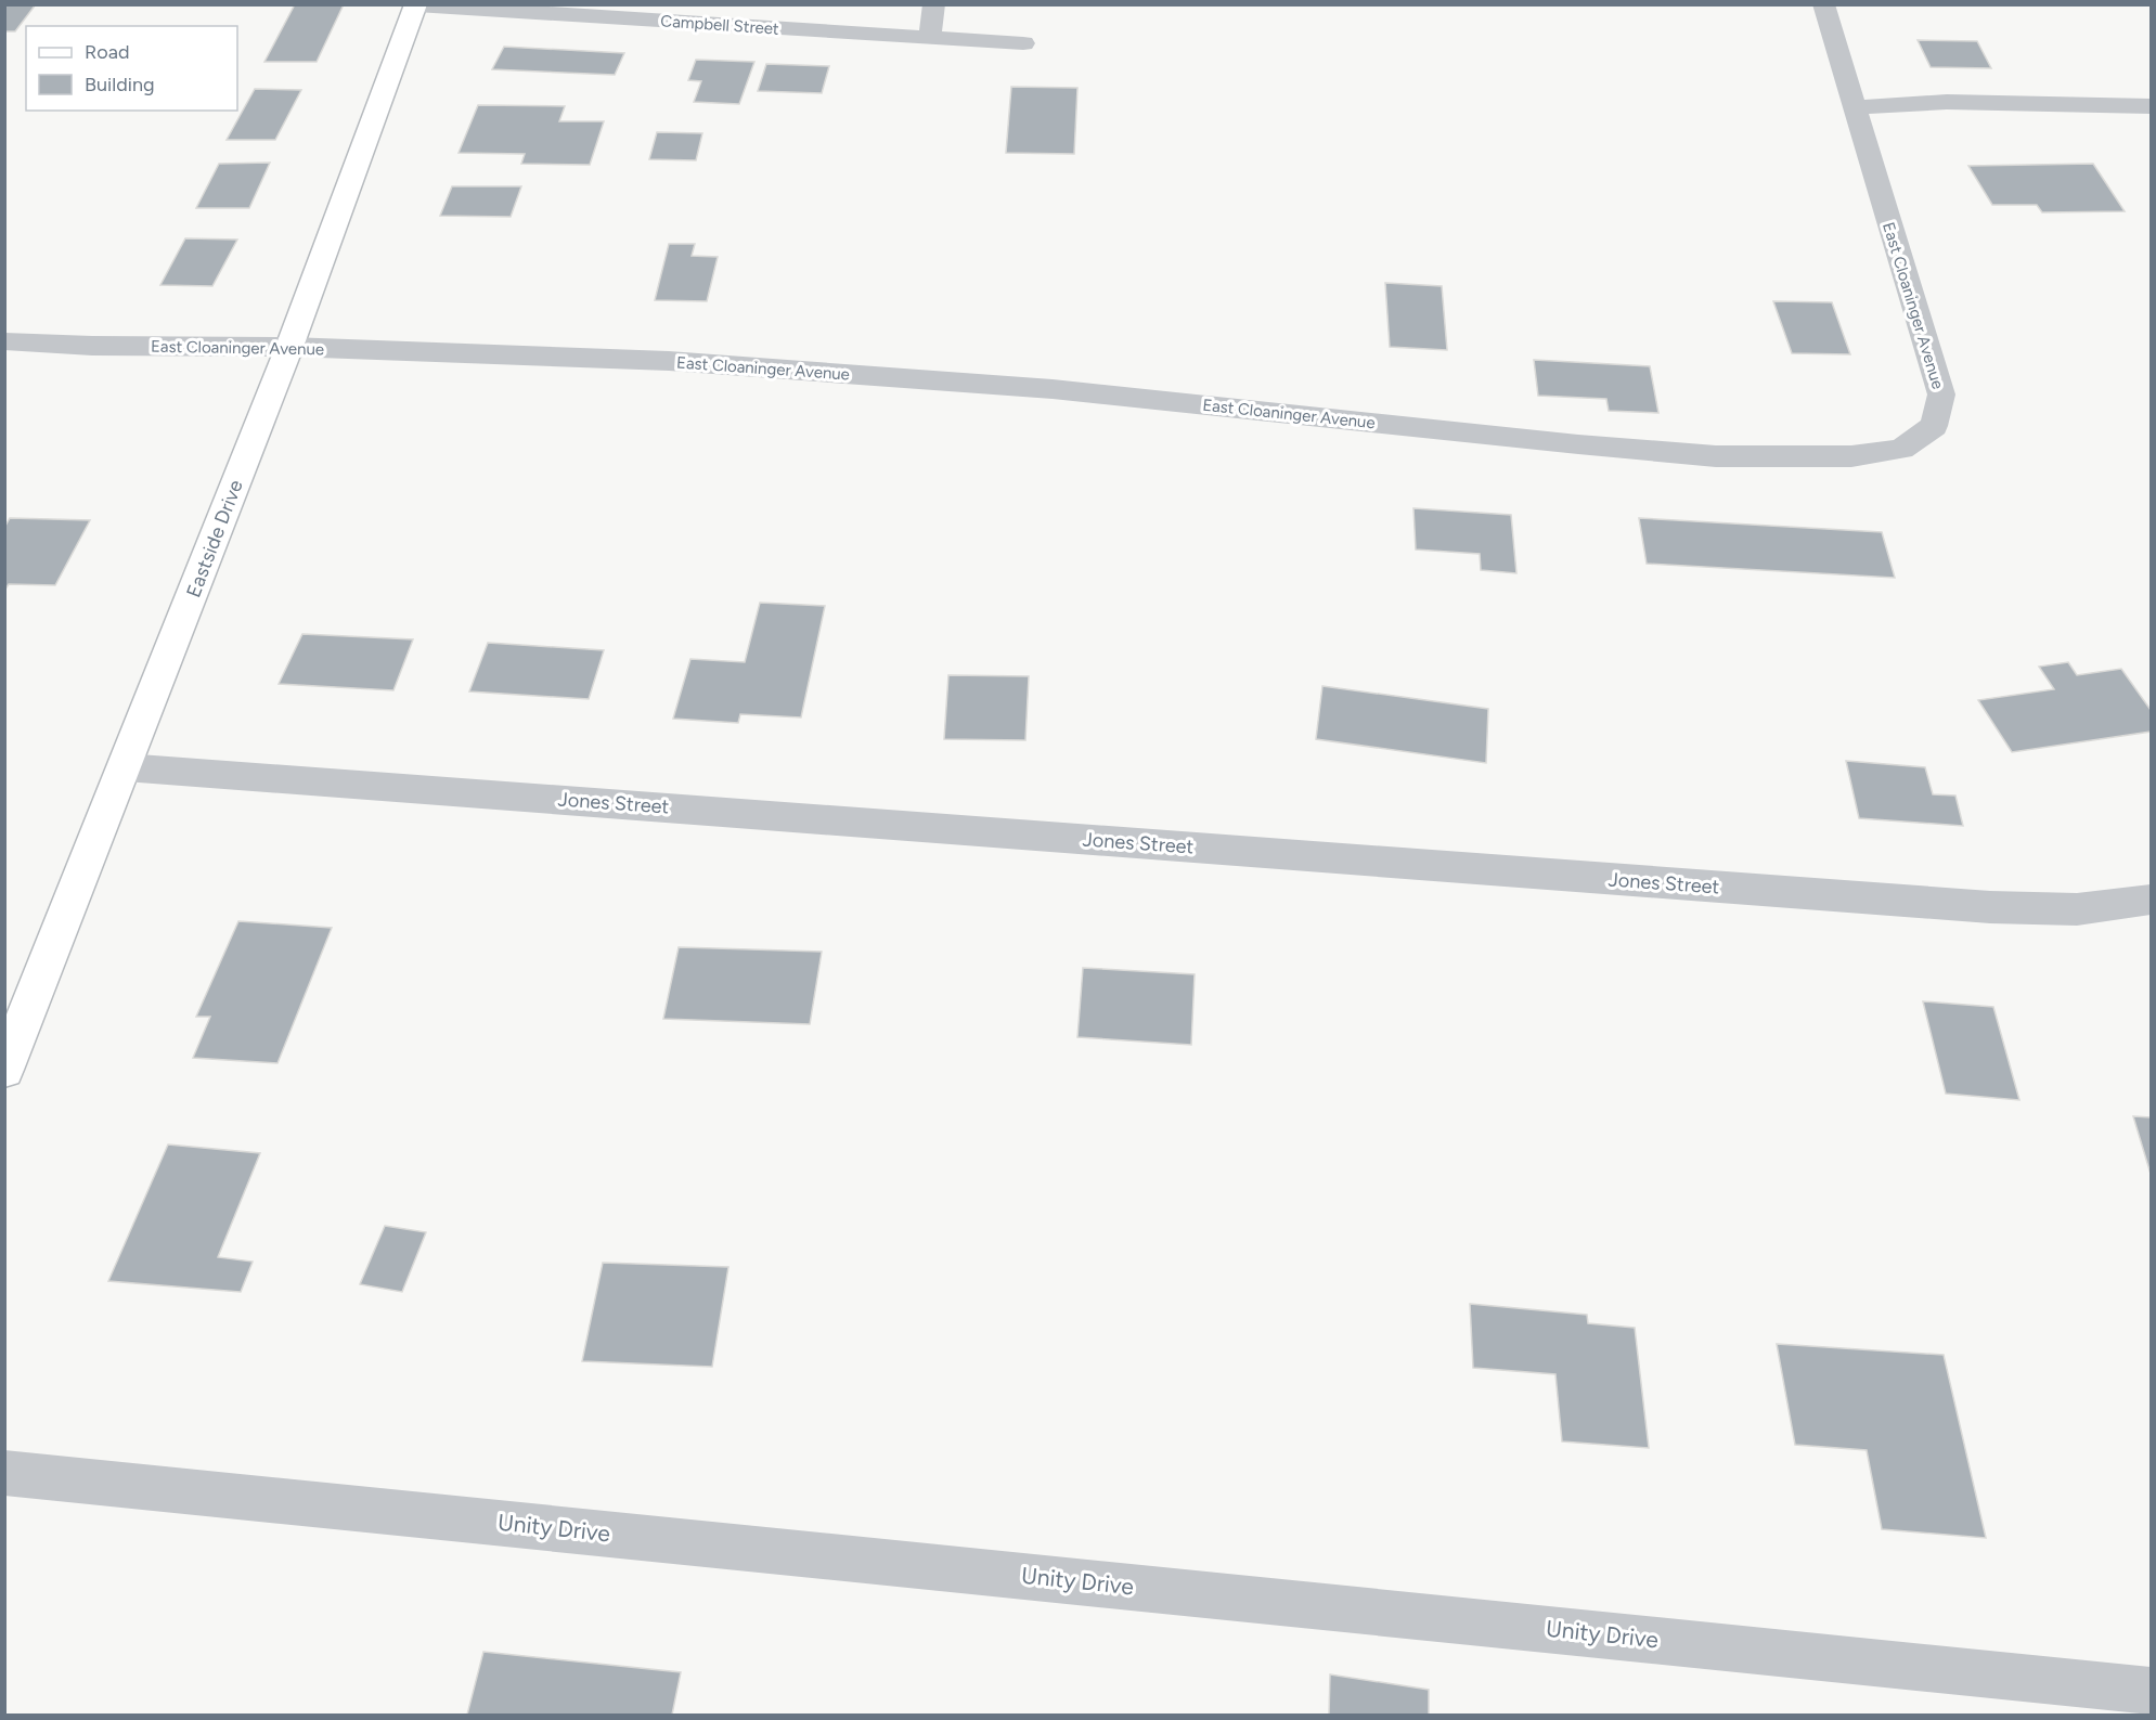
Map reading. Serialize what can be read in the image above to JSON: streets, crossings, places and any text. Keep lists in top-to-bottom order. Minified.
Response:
{"streets":{"street":["Campbell Street","East Cloaninger Avenue","Eastside Drive","Jones Street","Unity Drive"]},"crossings":[["Campbell Street","Eastside Drive"],["East Cloaninger Avenue","Eastside Drive"],["Eastside Drive","Jones Street"]],"legend":["Road","Building"]}
